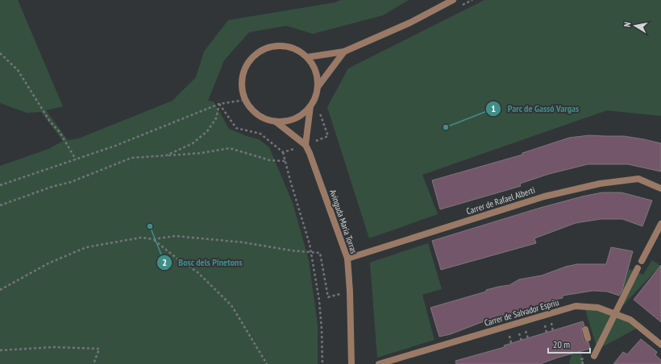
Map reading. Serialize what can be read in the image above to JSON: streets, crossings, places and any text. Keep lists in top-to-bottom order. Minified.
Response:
{"streets":{"street":["Carrer de Rafael Alberti","Avinguda Maria Torras","Carrer de Salvador Espriu"]},"crossings":[["Carrer de Rafael Alberti","Avinguda Maria Torras"]],"places":["Parc de Gassó Vargas","Bosc dels Pinetons"],"scale_bar":"20 m","north":"left"}
